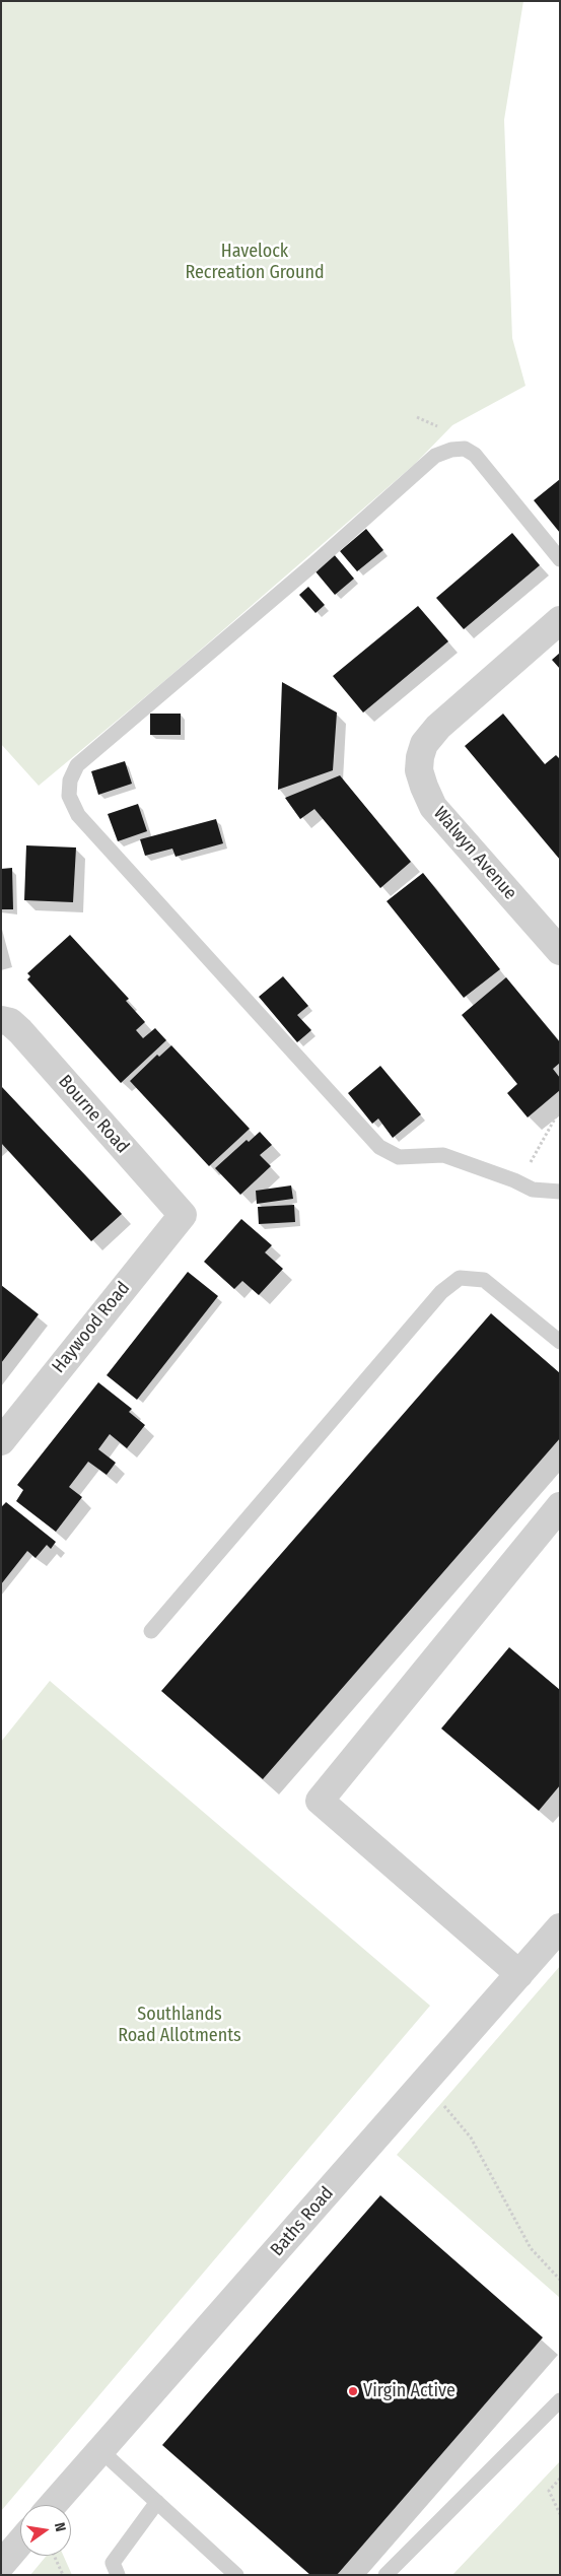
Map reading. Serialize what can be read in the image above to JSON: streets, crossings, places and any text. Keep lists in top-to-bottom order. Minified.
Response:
{"streets":{"street":["Walwyn Avenue","Bourne Road","Haywood Road","Baths Road"]},"crossings":[["Bourne Road","Haywood Road"]],"parks":["Havelock Recreation Ground","Southlands Road Allotments"],"places":["Virgin Active"],"north":"right"}
